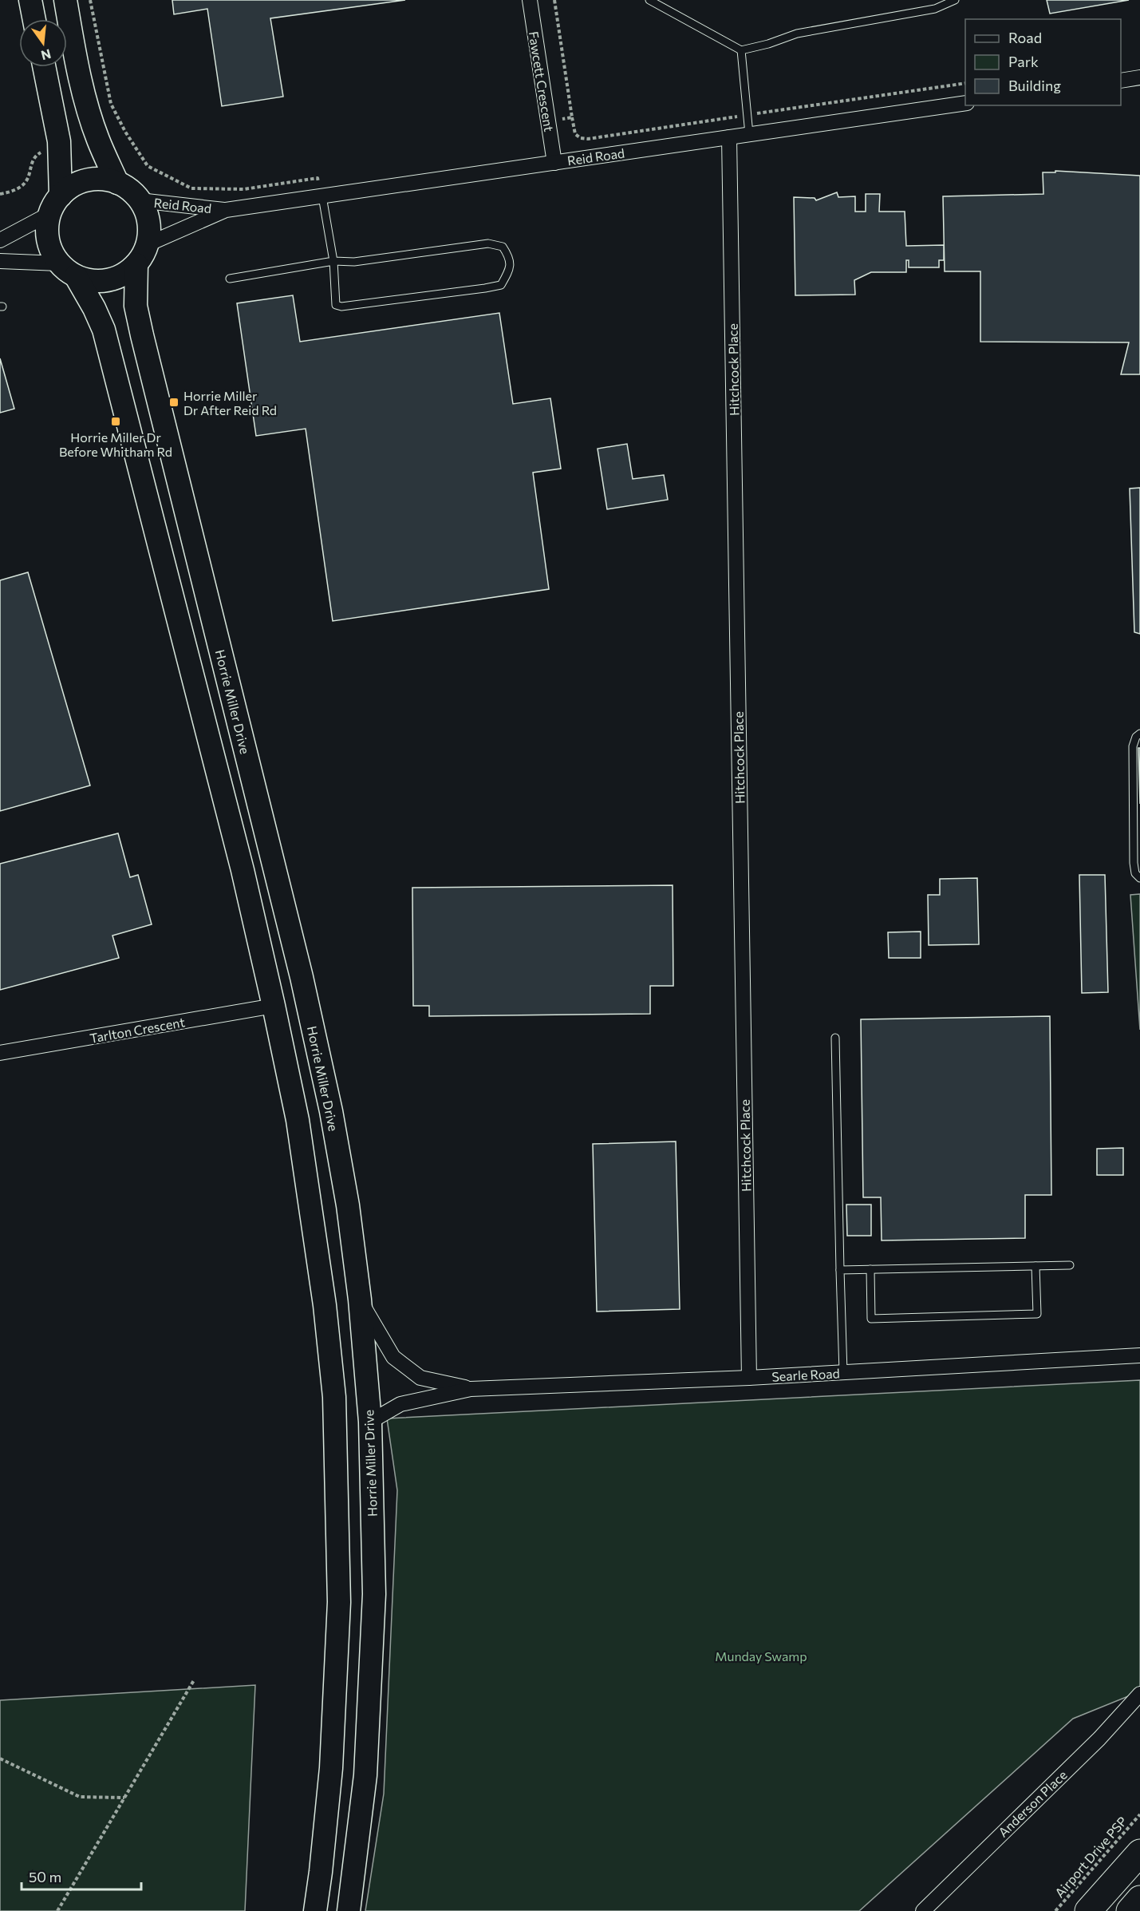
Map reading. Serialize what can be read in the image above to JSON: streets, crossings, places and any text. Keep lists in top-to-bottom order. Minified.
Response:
{"streets":{"main road":["Horrie Miller Drive"],"street":["Fawcett Crescent","Reid Road","Hitchcock Place","Tarlton Crescent","Searle Road","Anderson Place"],"path":["Airport Drive PSP"]},"crossings":[["Fawcett Crescent","Reid Road"],["Reid Road","Hitchcock Place"],["Reid Road","Horrie Miller Drive"],["Hitchcock Place","Searle Road"],["Horrie Miller Drive","Searle Road"]],"parks":["Munday Swamp"],"places":{"transit":["Horrie Miller Dr After Reid Rd","Horrie Miller Dr Before Whitham Rd"]},"legend":["Road","Park","Building"],"scale_bar":"50 m","north":"bottom"}
